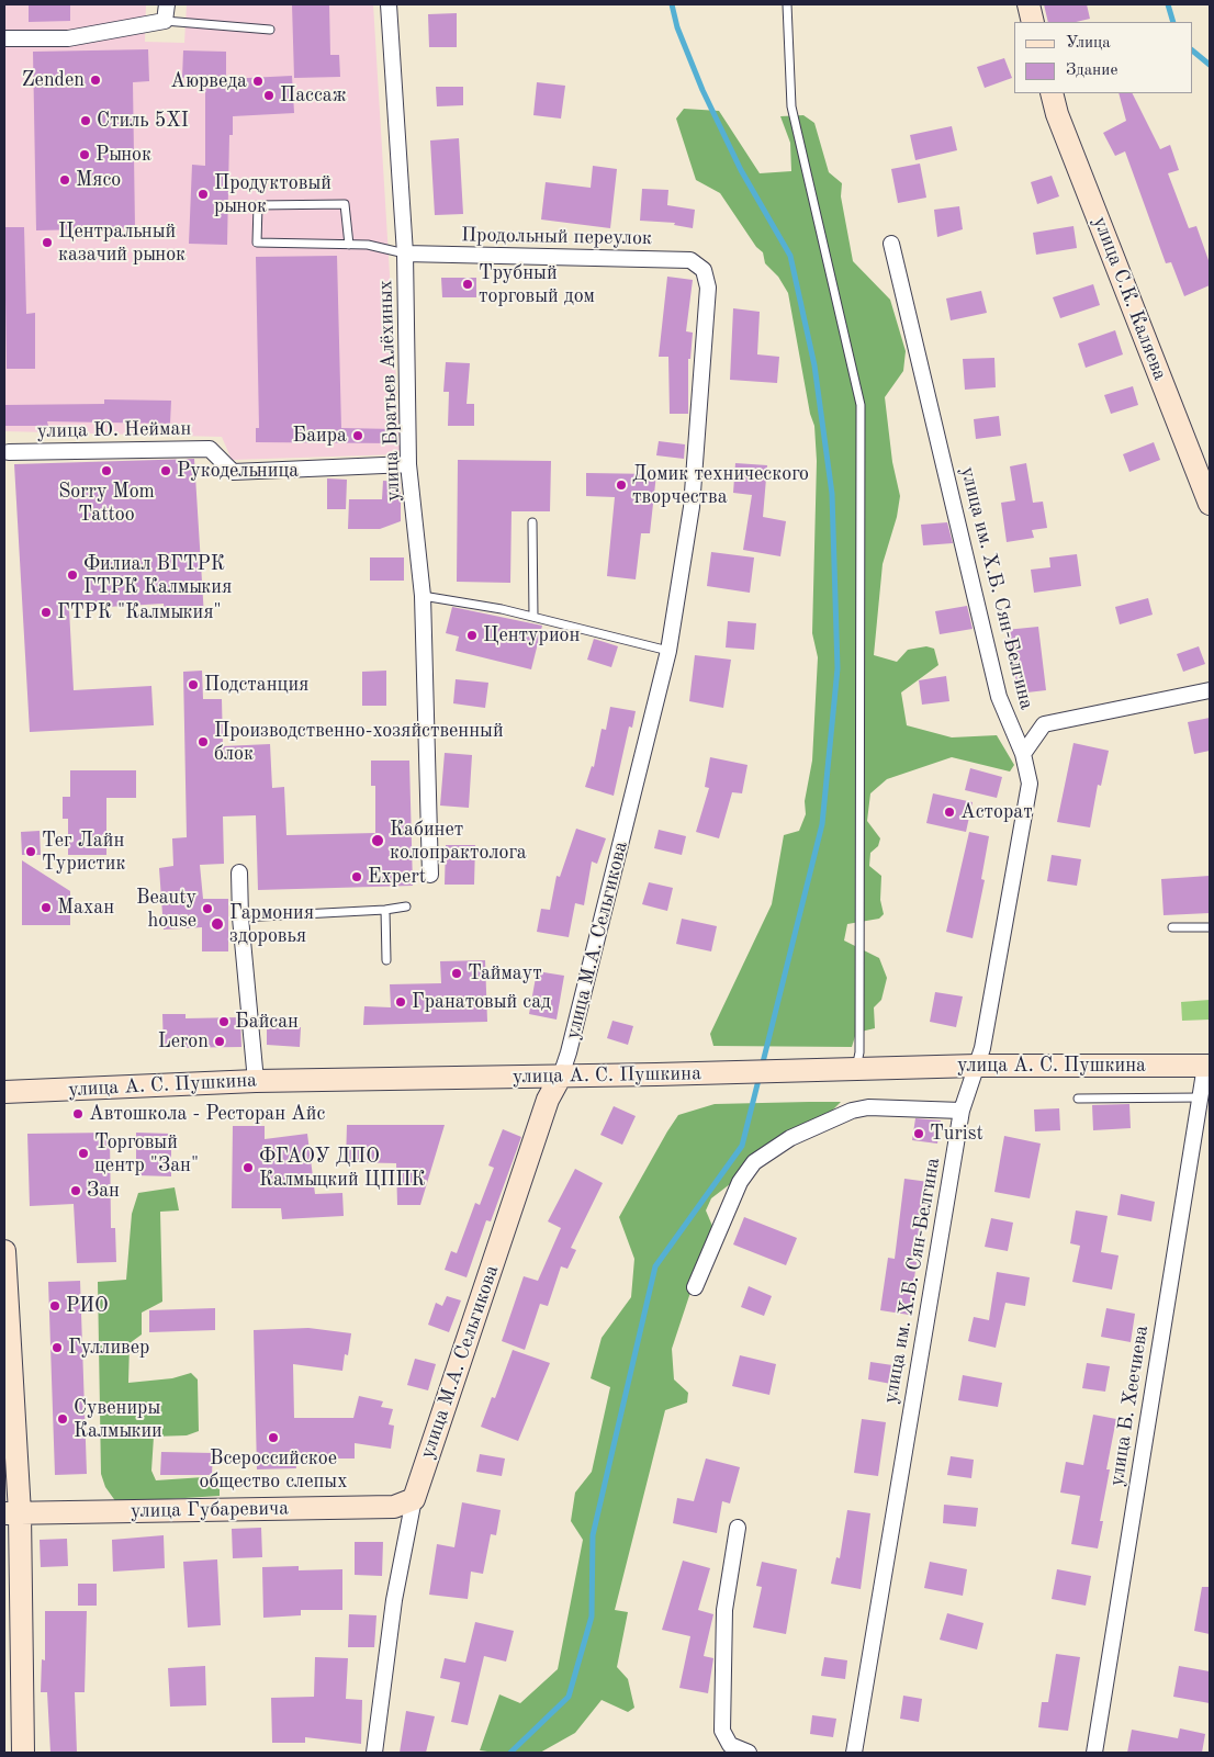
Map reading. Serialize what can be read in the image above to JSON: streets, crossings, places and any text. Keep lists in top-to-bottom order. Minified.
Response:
{"streets":{"street":["Продольный переулок","улица С.К. Каляева","улица Братьев Алёхиных","улица Ю. Нейман","улица им. Х.Б. Сян-Белгина","улица М.А. Сельгикова","улица А. С. Пушкина","улица Б. Хеечиева","улица Губаревича"]},"crossings":[["Продольный переулок","улица Братьев Алёхиных"],["Продольный переулок","улица М.А. Сельгикова"],["улица Братьев Алёхиных","улица Ю. Нейман"],["улица им. Х.Б. Сян-Белгина","улица А. С. Пушкина"],["улица М.А. Сельгикова","улица А. С. Пушкина"],["улица М.А. Сельгикова","улица Губаревича"],["улица А. С. Пушкина","улица Б. Хеечиева"]],"places":["Zenden","Аюрведа","Пассаж","Стиль 5XI","Рынок","Мясо","Продуктовый рынок","Центральный казачий рынок","Трубный торговый дом","Баира","Sorry Mom Tattoo","Рукодельница","Домик технического творчества","Филиал ВГТРК ГТРК Калмыкия","ГТРК \"Калмыкия\"","Центурион","Подстанция","Производственно-хозяйственный блок","Асторат","Кабинет колопрактолога","Тег Лайн Туристик","Eхpert","Махан","Beauty house","Гармония здоровья","Таймаут","Гранатовый сад","Байсан","Leron","Автошкола - Ресторан Айс","Turist","Торговый центр \"Зан\"","ФГАОУ ДПО Калмыцкий ЦППК","Зан","РИО","Гулливер","Сувениры Калмыкии","Всероссийское общество слепых"],"legend":["Улица","Здание"]}
